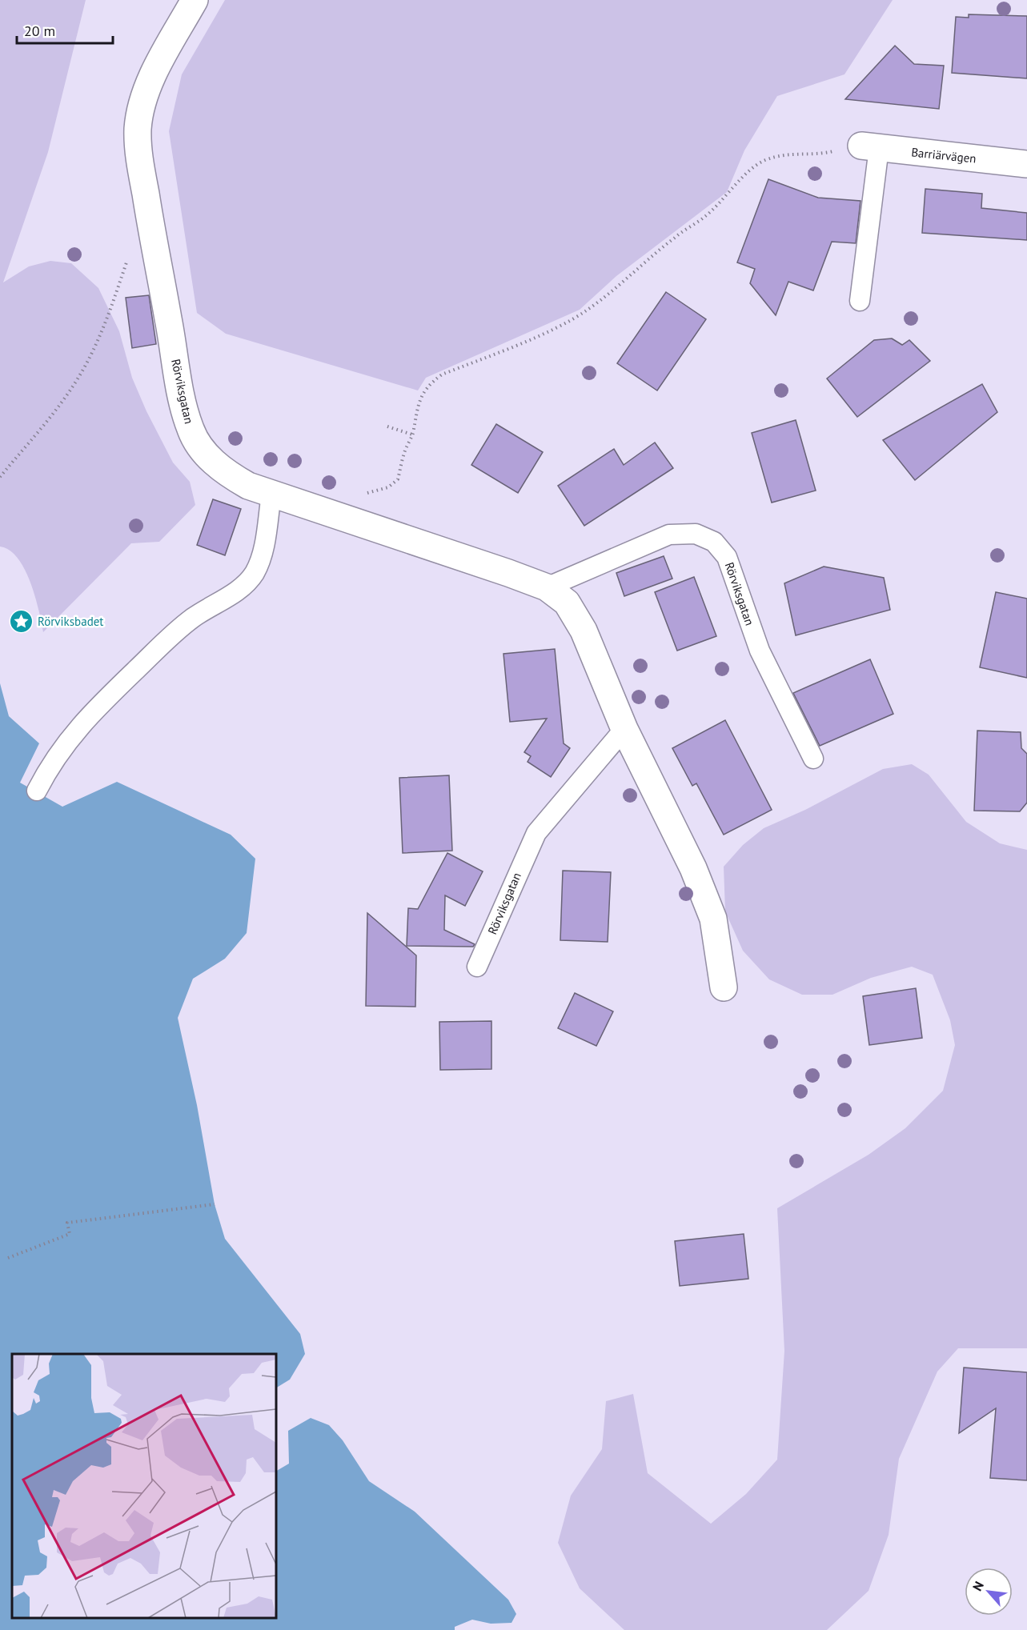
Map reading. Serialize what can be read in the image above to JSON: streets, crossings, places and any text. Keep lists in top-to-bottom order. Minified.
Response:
{"streets":{"street":["Barriärvägen","Rörviksgatan"]},"places":{"place":["Rörviksbadet"]},"scale_bar":"20 m","north":"top left"}
